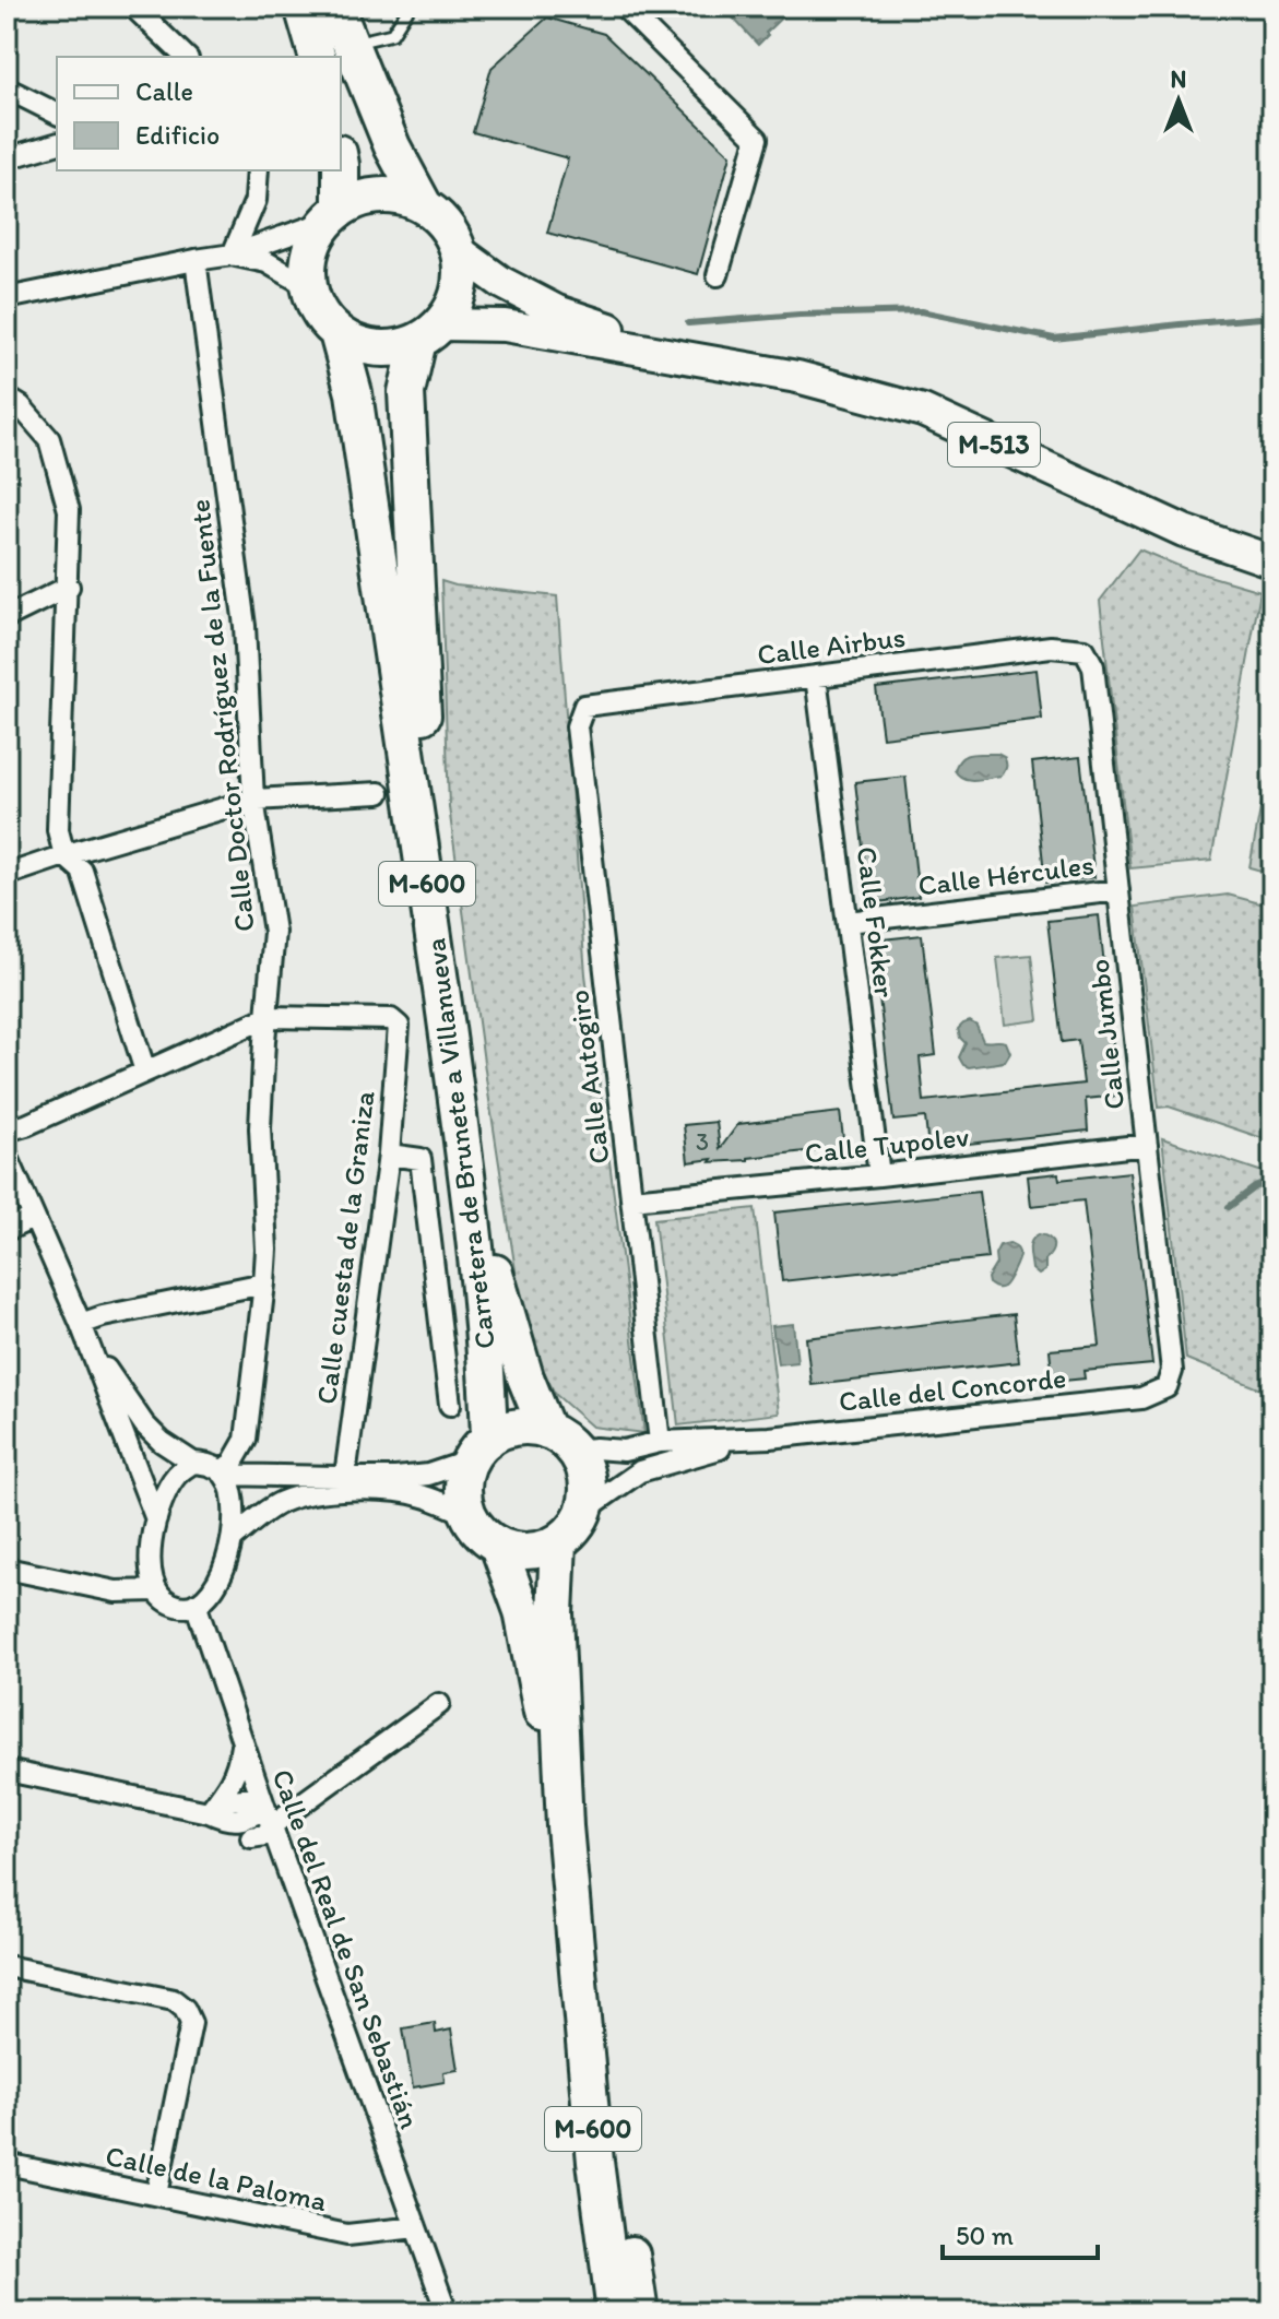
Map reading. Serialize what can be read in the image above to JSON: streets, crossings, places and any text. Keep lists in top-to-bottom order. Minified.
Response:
{"streets":{"highway":["M-600","Carretera de Brunete a Villanueva"],"main road":["M-513"],"street":["Calle Airbus","Calle Doctor Rodríguez de la Fuente","Calle Hércules","Calle Fokker","Calle Jumbo","Calle Autogiro","Calle Tupolev","Calle cuesta de la Graniza","Calle del Concorde","Calle del Real de San Sebastián","Calle de la Paloma"]},"crossings":[["M-513","M-600"],["M-513","Carretera de Brunete a Villanueva"],["Calle Airbus","Calle Fokker"],["Calle Airbus","Calle Jumbo"],["Calle Airbus","Calle Autogiro"],["Calle Doctor Rodríguez de la Fuente","Calle cuesta de la Graniza"],["Calle Doctor Rodríguez de la Fuente","Calle del Real de San Sebastián"],["Calle Hércules","Calle Fokker"],["Calle Hércules","Calle Jumbo"],["M-600","Carretera de Brunete a Villanueva"],["M-600","Calle del Concorde"],["Calle Fokker","Calle Tupolev"],["Calle Jumbo","Calle Tupolev"],["Calle Jumbo","Calle del Concorde"],["Calle Autogiro","Calle Tupolev"],["Calle Autogiro","Calle del Concorde"],["Carretera de Brunete a Villanueva","Calle del Concorde"],["Calle del Real de San Sebastián","Calle de la Paloma"]],"house_numbers":["3"],"legend":["Calle","Edificio"],"scale_bar":"50 m","north":"top"}
